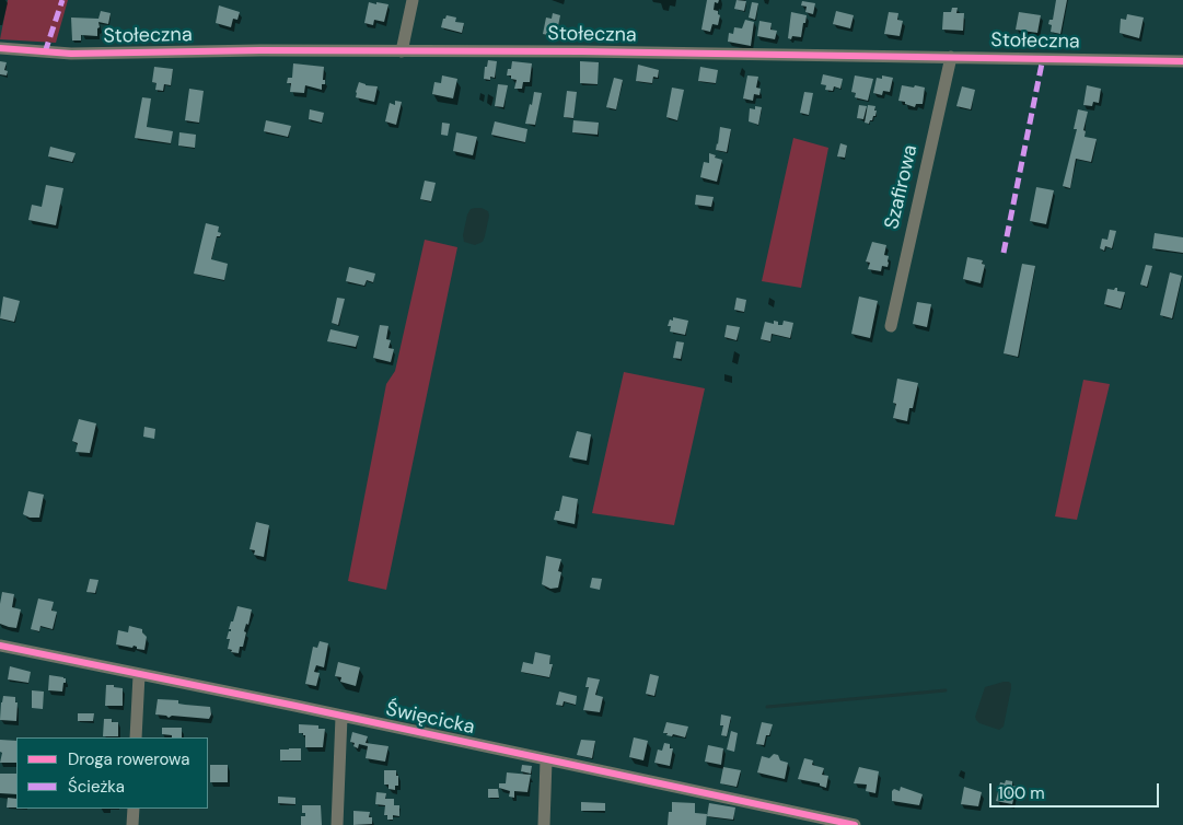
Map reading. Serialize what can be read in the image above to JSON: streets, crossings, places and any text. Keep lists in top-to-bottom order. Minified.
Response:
{"streets":{"street":["Stołeczna","Szafirowa","Święcicka"]},"crossings":[["Stołeczna","Szafirowa"]],"legend":["Droga rowerowa","Ścieżka"],"scale_bar":"100 m"}
